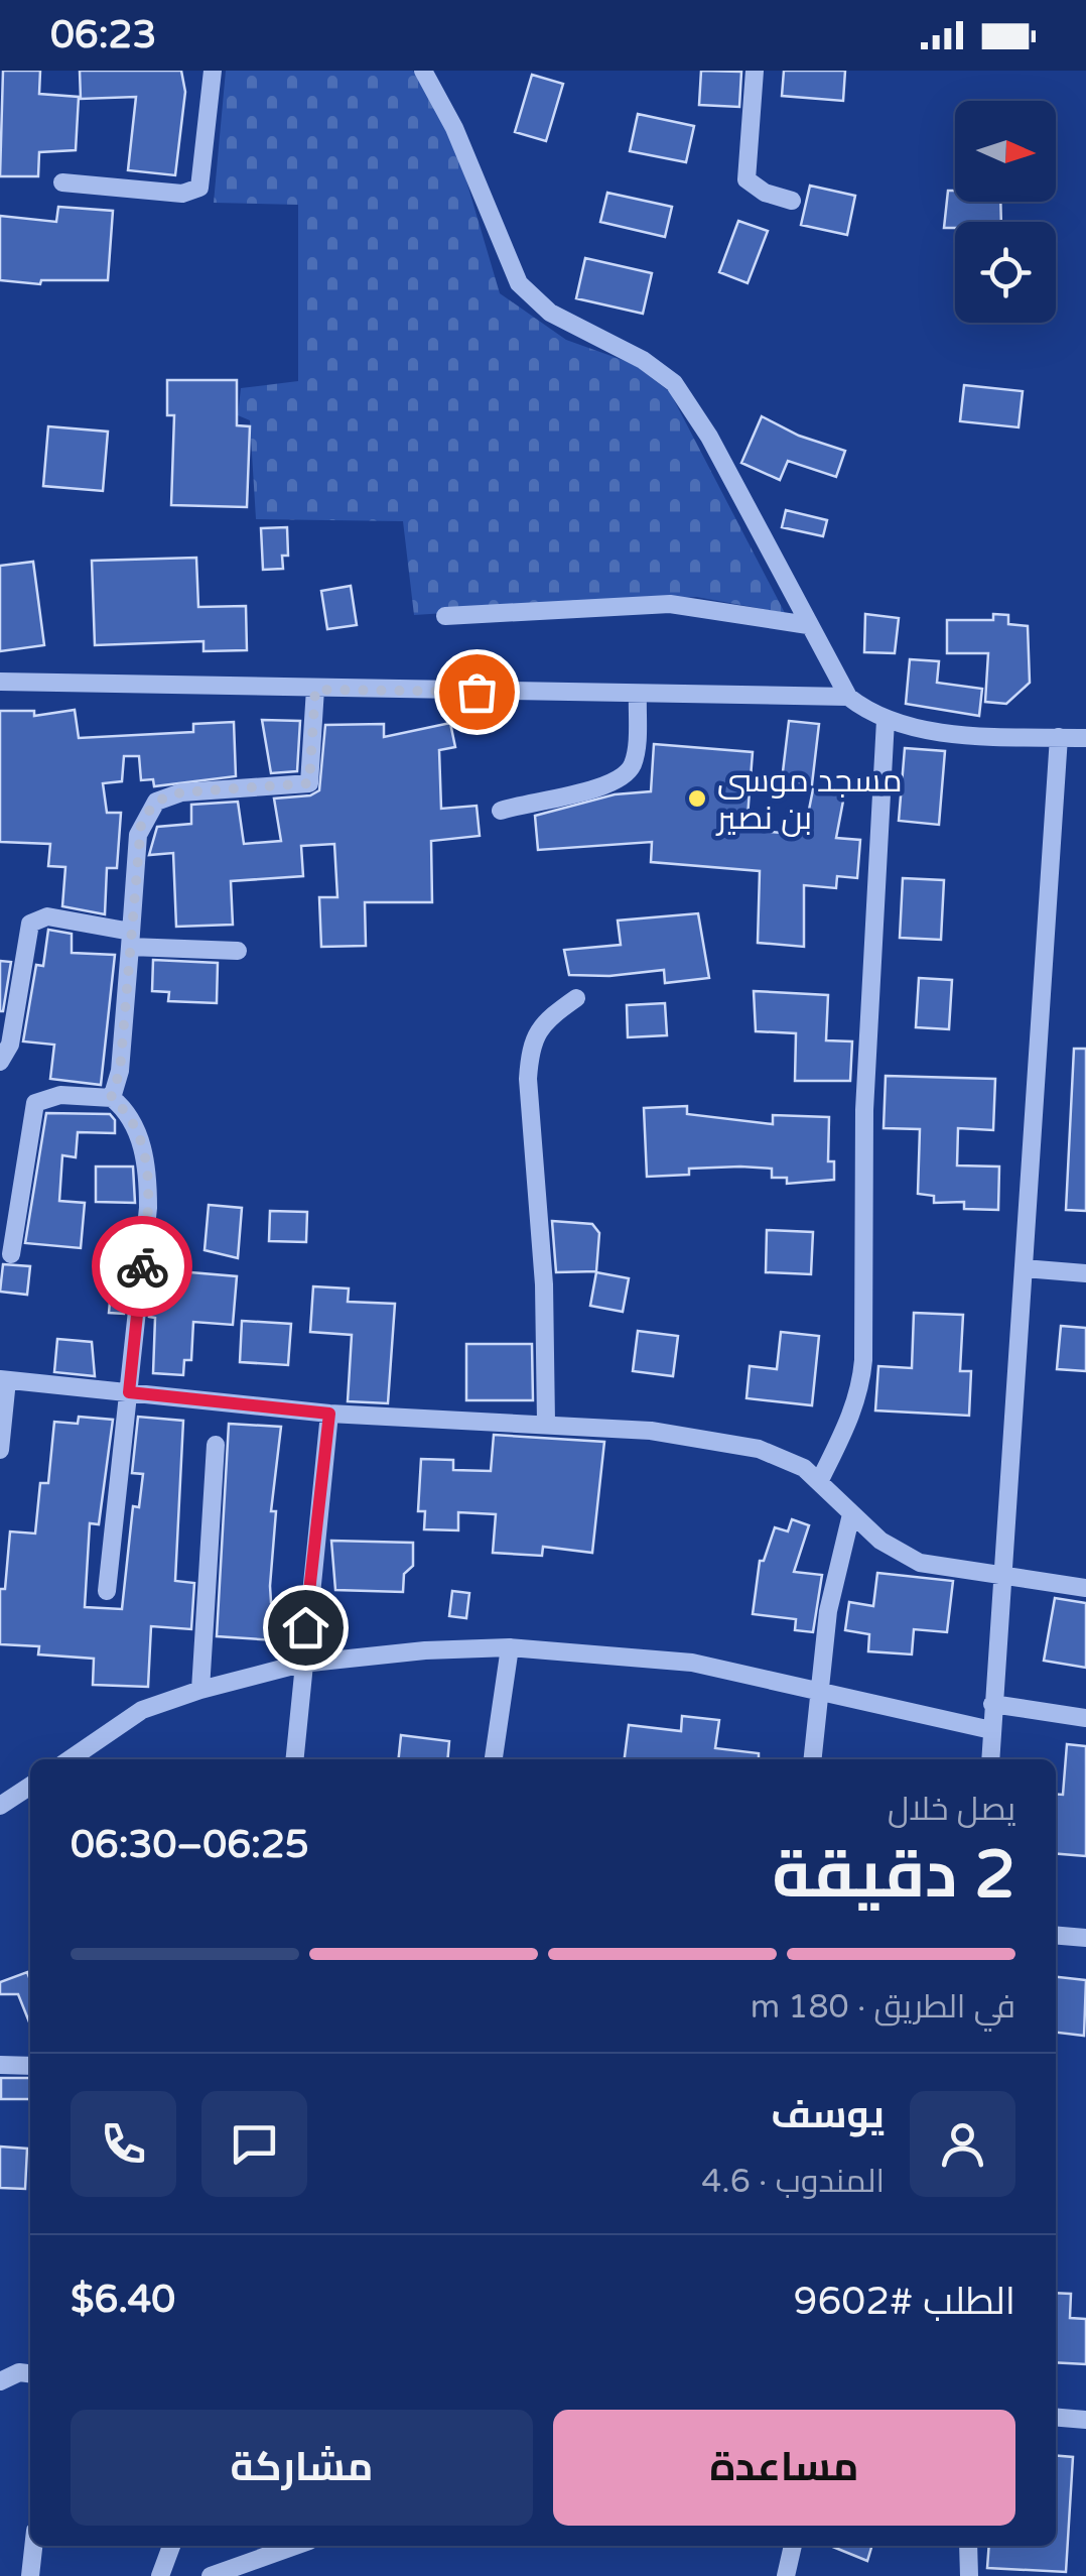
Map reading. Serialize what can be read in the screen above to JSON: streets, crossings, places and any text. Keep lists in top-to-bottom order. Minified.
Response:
{"places":["مسجد موسى بن نصير"],"north":"right","page":{"status":"06:23","heading":["2 دقيقة","يصل خلال","06:25–06:30"],"panel":["يوسف","المندوب · 4.6","الطلب #9602","$6.40"],"bar":"في الطريق · 180 m","buttons":["مساعدة","مشاركة"]}}
